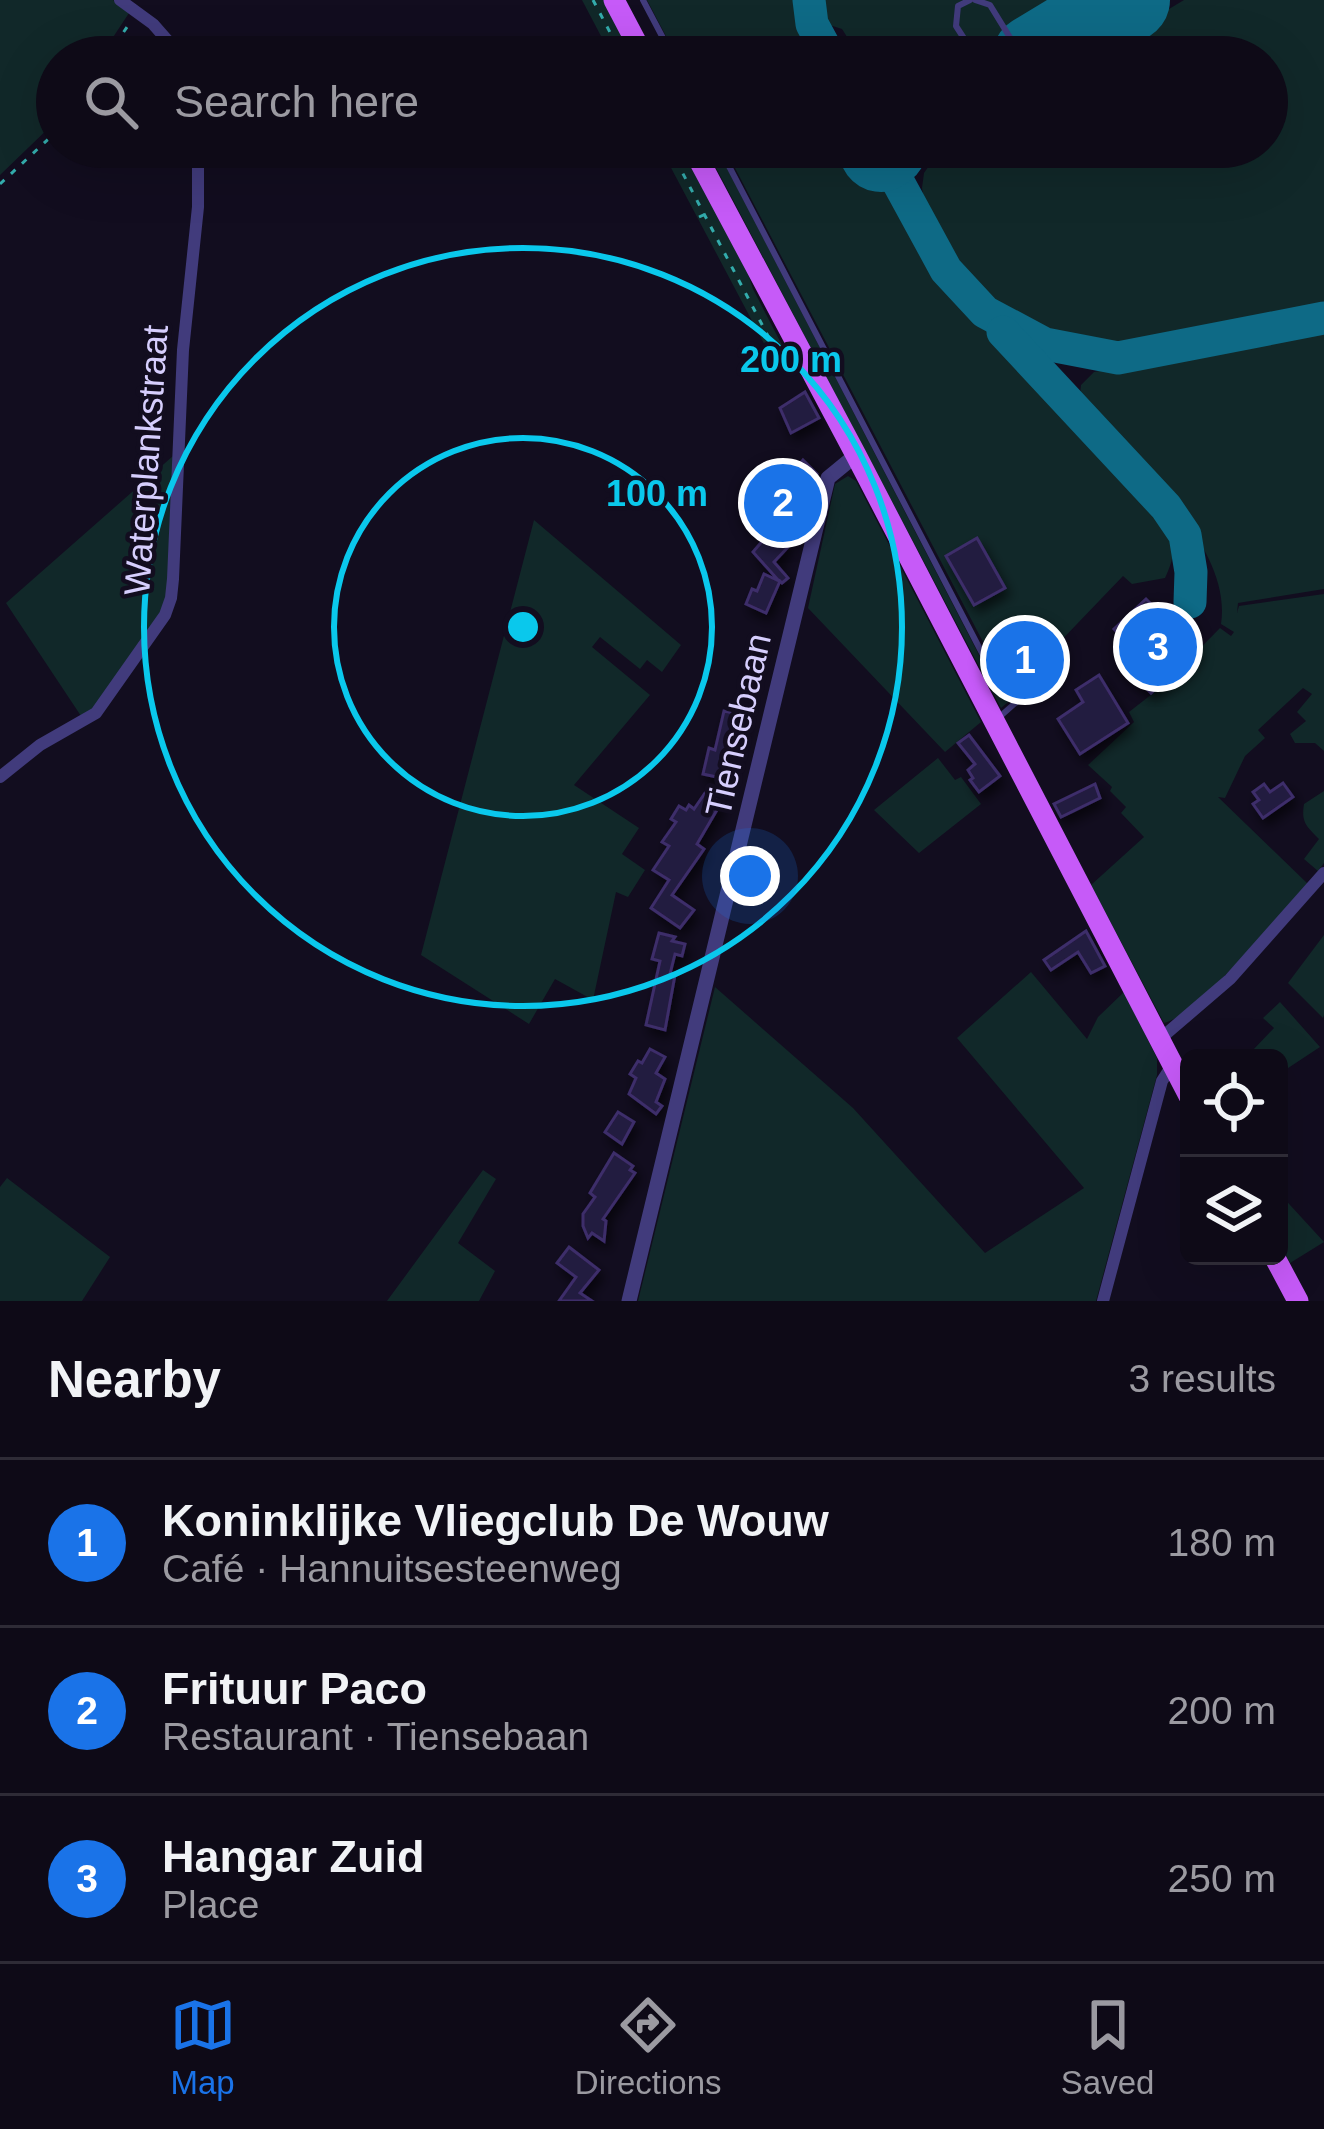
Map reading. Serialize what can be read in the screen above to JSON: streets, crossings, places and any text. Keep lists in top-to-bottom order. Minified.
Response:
{"streets":{"street":["Waterplankstraat","Tiensebaan"]},"page":{"search":"Search here","pins":["2","3","1"],"heading":["Nearby","3 results"],"list":[{"mark":"1","name":"Koninklijke Vliegclub De Wouw","note":"Café · Hannuitsesteenweg","value":"180 m"},{"mark":"2","name":"Frituur Paco","note":"Restaurant · Tiensebaan","value":"200 m"},{"mark":"3","name":"Hangar Zuid","note":"Place","value":"250 m"}],"nav":["Map","Directions","Saved"]},"rings":["200 m","100 m"]}
